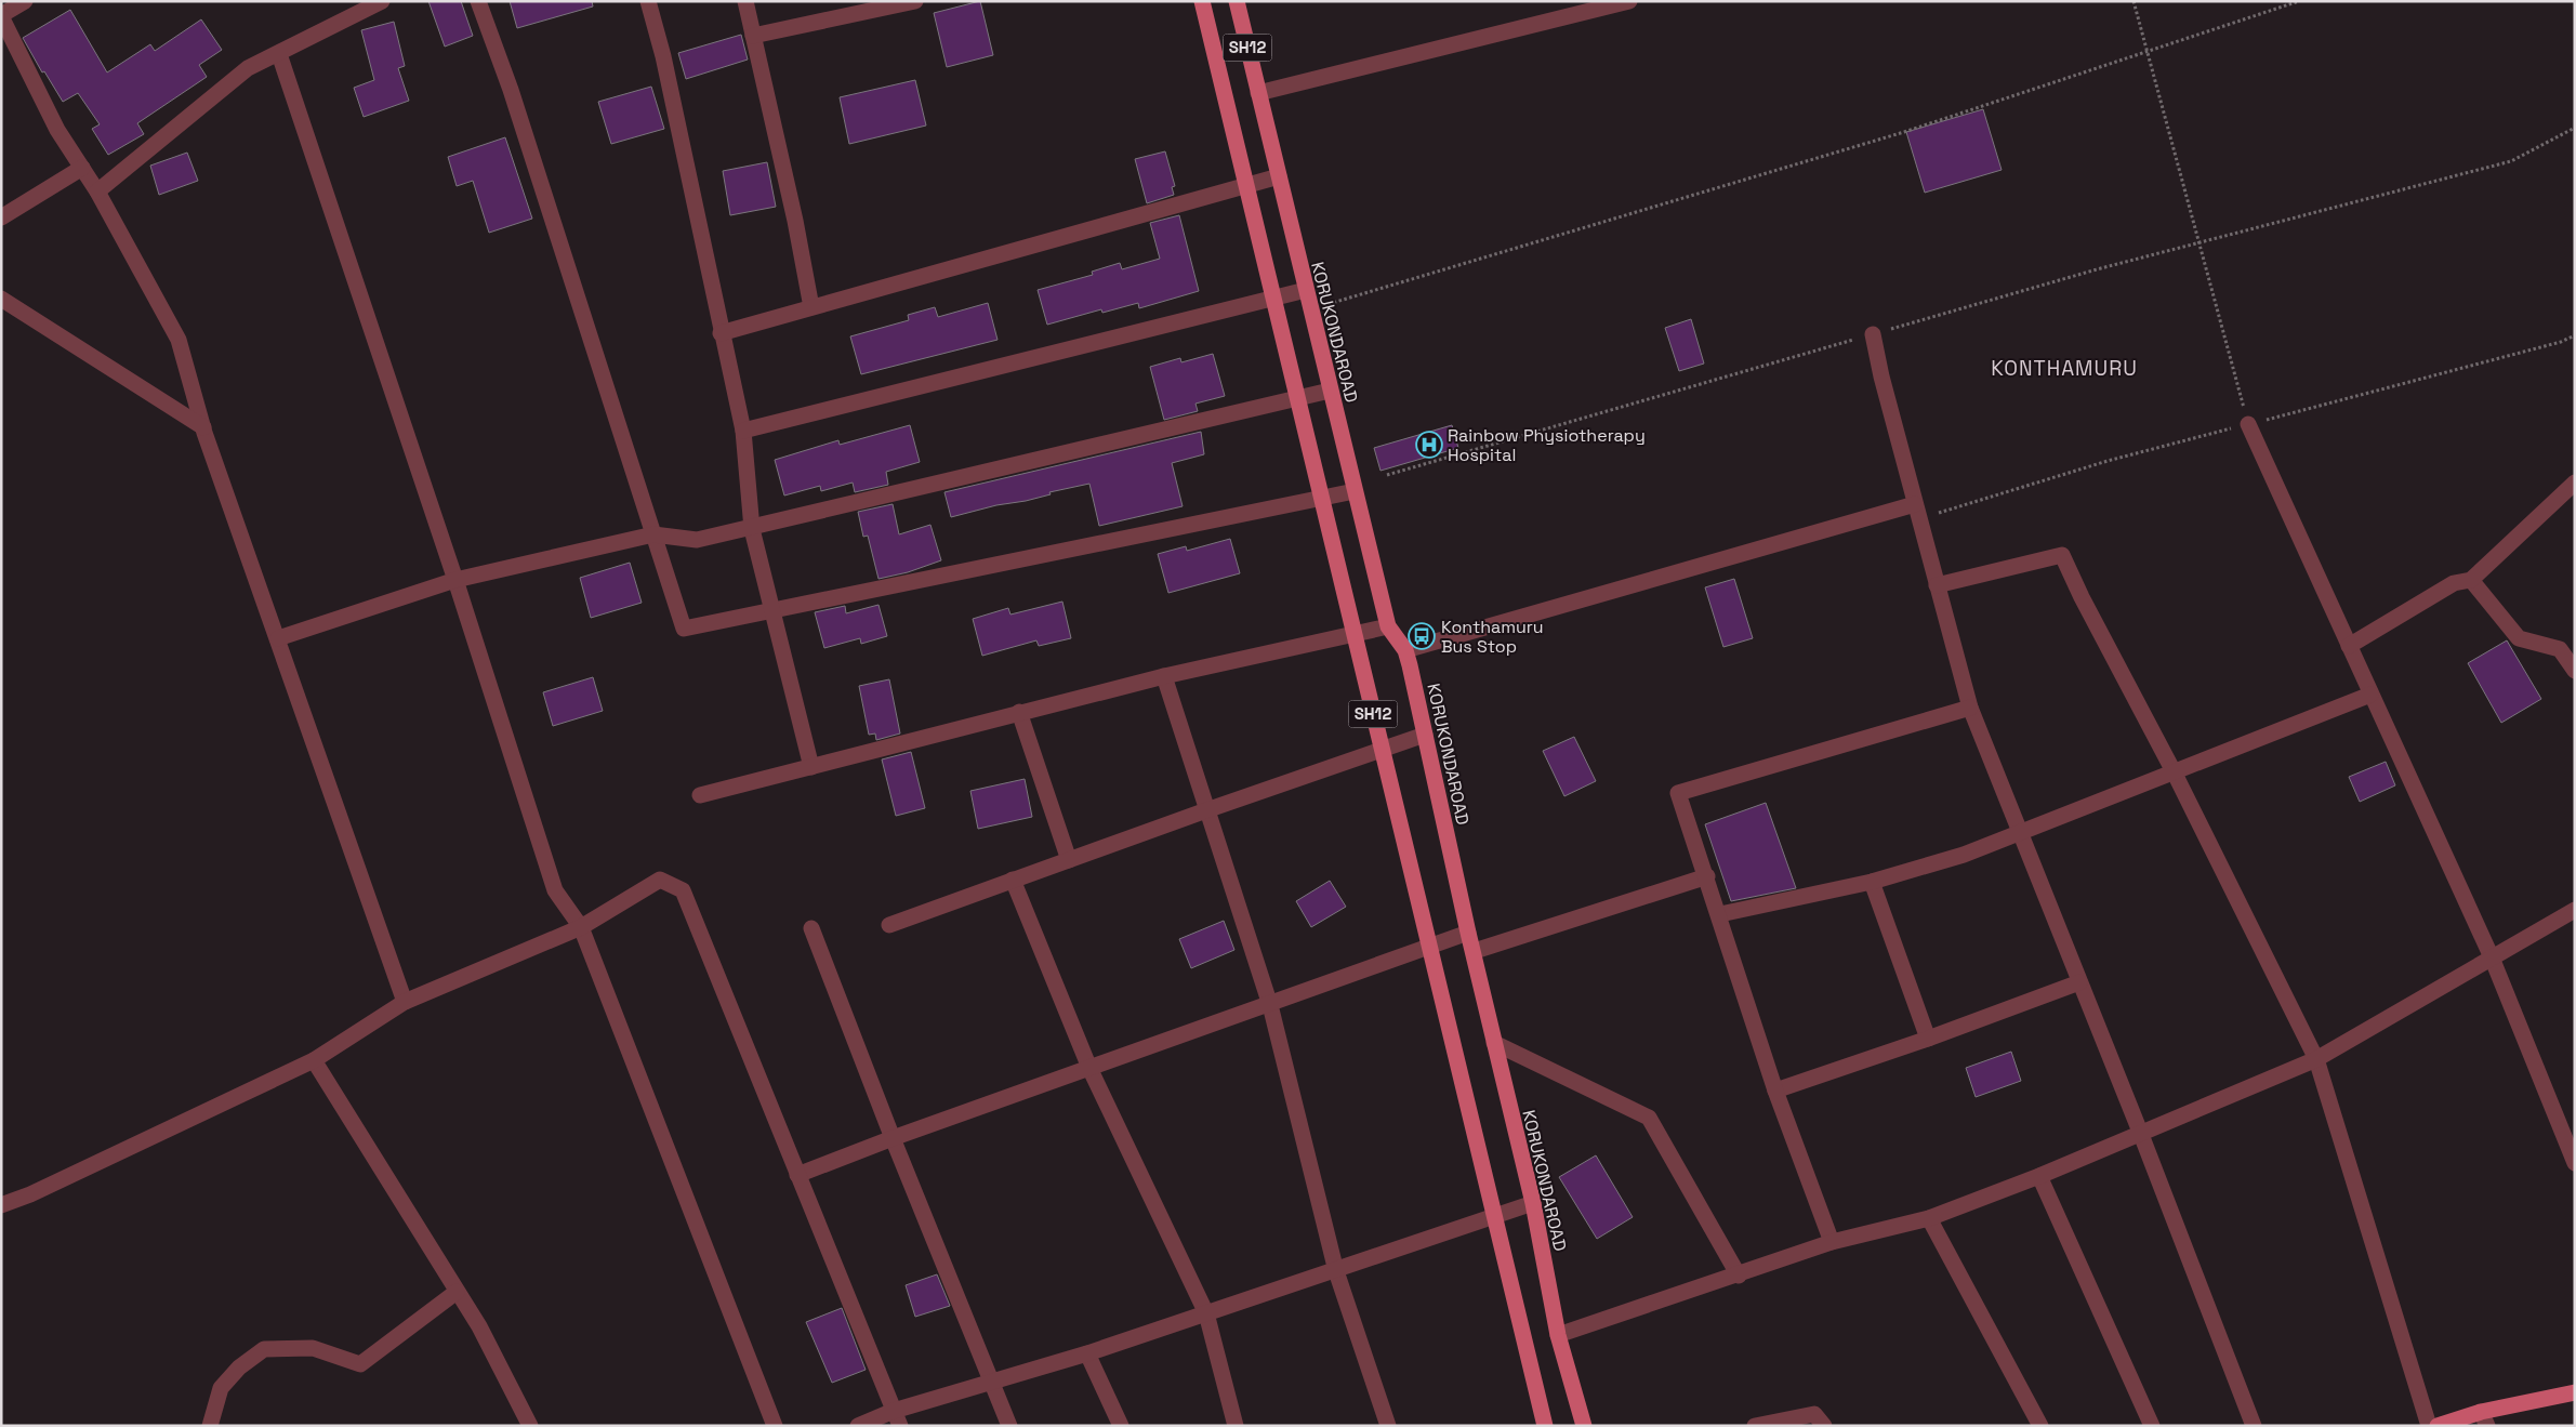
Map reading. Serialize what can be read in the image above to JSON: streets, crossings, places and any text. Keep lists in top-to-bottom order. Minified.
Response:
{"streets":{"main road":["SH12","KORUKONDAROAD"]},"districts":["KONTHAMURU"],"places":{"hospital":["Rainbow Physiotherapy Hospital"],"bus stop":["Konthamuru Bus Stop"]}}
